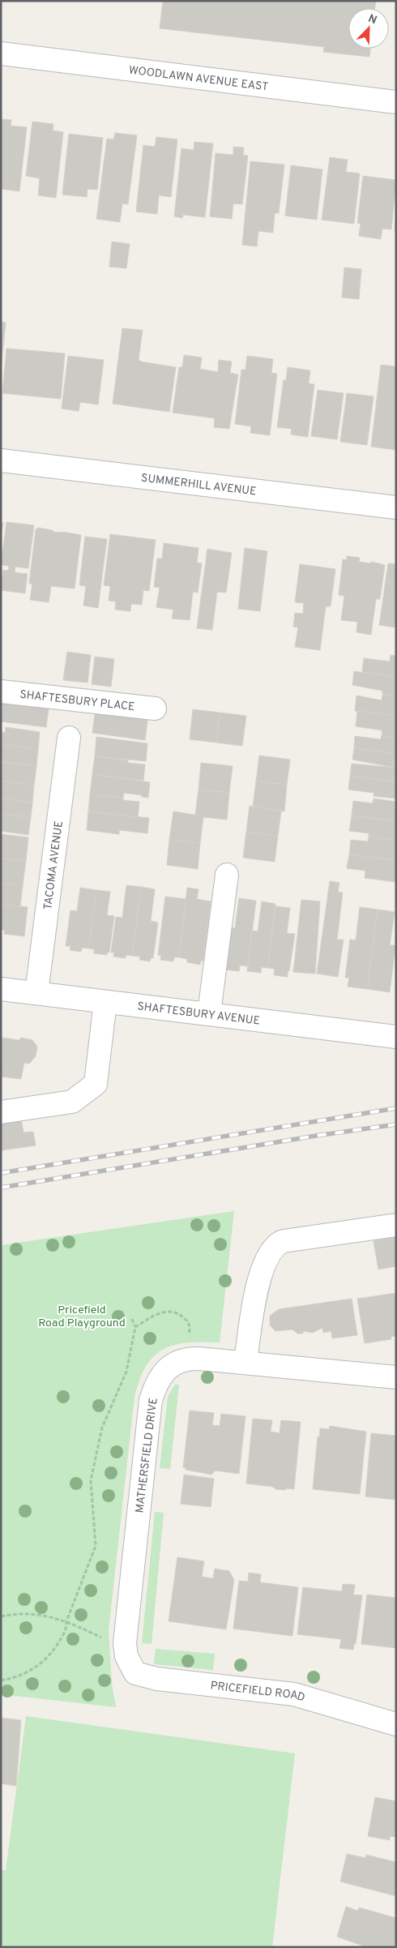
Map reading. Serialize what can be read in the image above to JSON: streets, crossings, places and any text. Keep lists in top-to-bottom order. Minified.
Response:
{"streets":{"street":["WOODLAWN AVENUE EAST","SUMMERHILL AVENUE","SHAFTESBURY PLACE","TACOMA AVENUE","SHAFTESBURY AVENUE","MATHERSFIELD DRIVE","PRICEFIELD ROAD"]},"crossings":[["TACOMA AVENUE","SHAFTESBURY AVENUE"],["MATHERSFIELD DRIVE","PRICEFIELD ROAD"]],"parks":["Pricefield Road Playground"],"north":"top right"}
